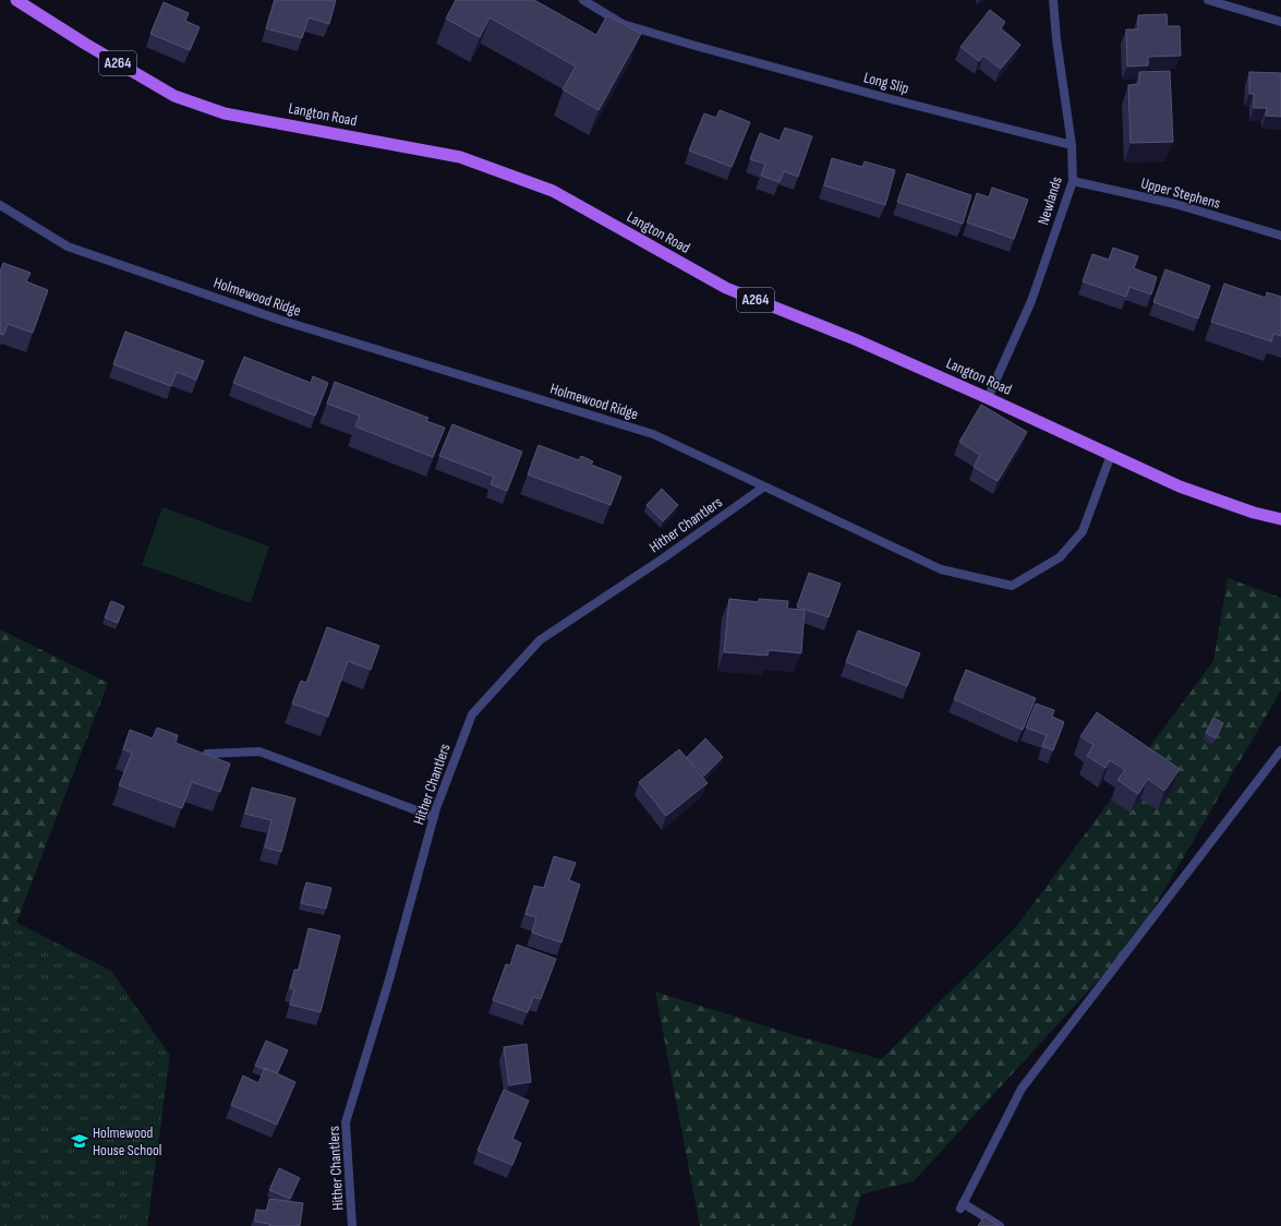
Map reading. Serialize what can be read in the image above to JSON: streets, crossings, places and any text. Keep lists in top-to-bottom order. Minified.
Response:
{"streets":{"main road":["A264","Langton Road"],"street":["Long Slip","Upper Stephens","Newlands","Holmewood Ridge","Hither Chantlers"]},"crossings":[["Long Slip","Newlands"],["Langton Road","Newlands"],["Langton Road","Holmewood Ridge"],["Upper Stephens","Newlands"],["Holmewood Ridge","Hither Chantlers"]],"places":{"school or university":["Holmewood House School"]}}
